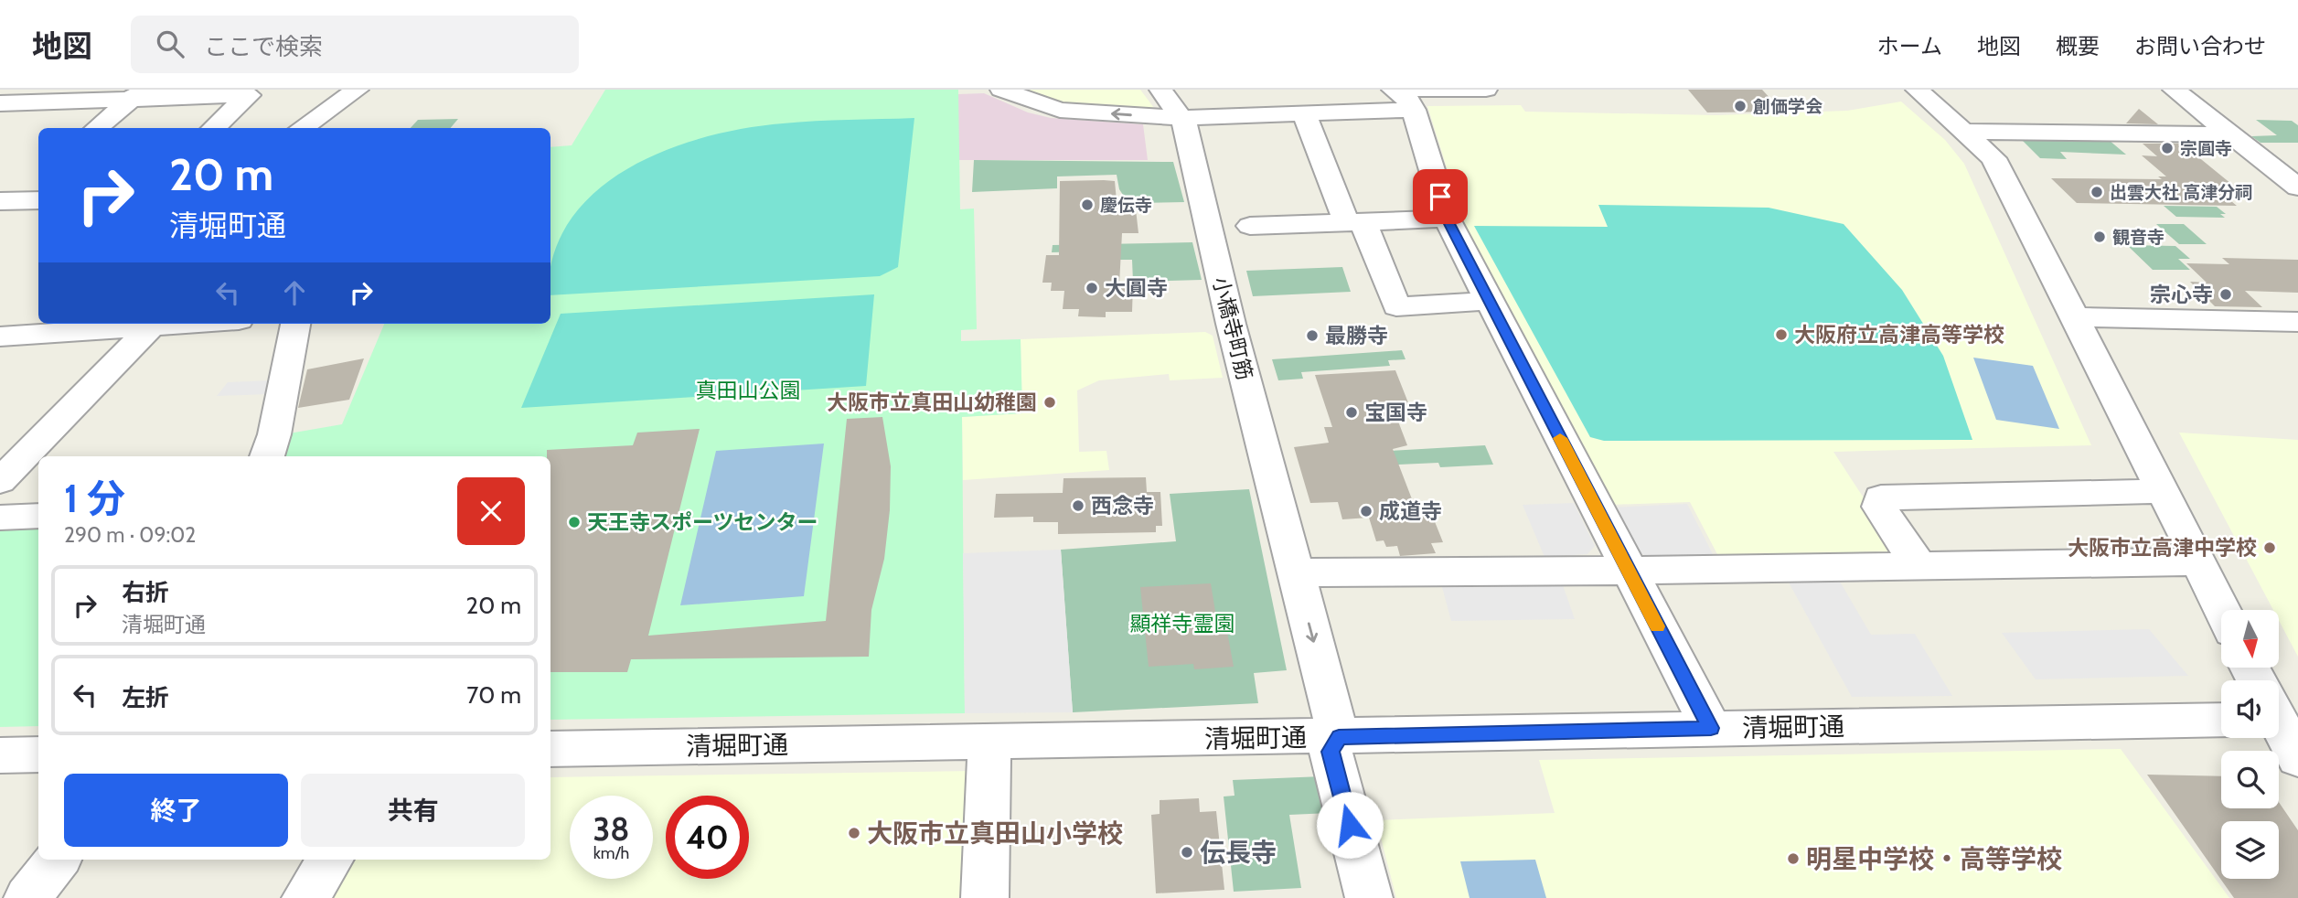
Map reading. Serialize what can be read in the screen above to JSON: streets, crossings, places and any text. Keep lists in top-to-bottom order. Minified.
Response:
{"streets":{"street":["小橋寺町筋","清堀町通"]},"crossings":[["小橋寺町筋","清堀町通"]],"parks":["真田山公園","顯祥寺霊園"],"places":["創価学会","宗圓寺","出雲大社 高津分祠","慶伝寺","観音寺","大圓寺","宗心寺","大阪府立高津高等学校","最勝寺","大阪市立真田山幼稚園","宝国寺","西念寺","成道寺","天王寺スポーツセンター","大阪市立高津中学校","大阪市立真田山小学校","伝長寺","明星中学校・高等学校"],"north":"bottom","page":{"header":"地図","search":"ここで検索","nav":["ホーム","地図","概要","お問い合わせ"],"turn":["20 m","清堀町通"],"heading":["1 分","290 m · 09:02"],"list":[{"name":"右折","note":"清堀町通","value":"20 m"},{"name":"左折","value":"70 m"}],"buttons":["終了","共有"],"speed":"38 km/h","limit":"40"}}
